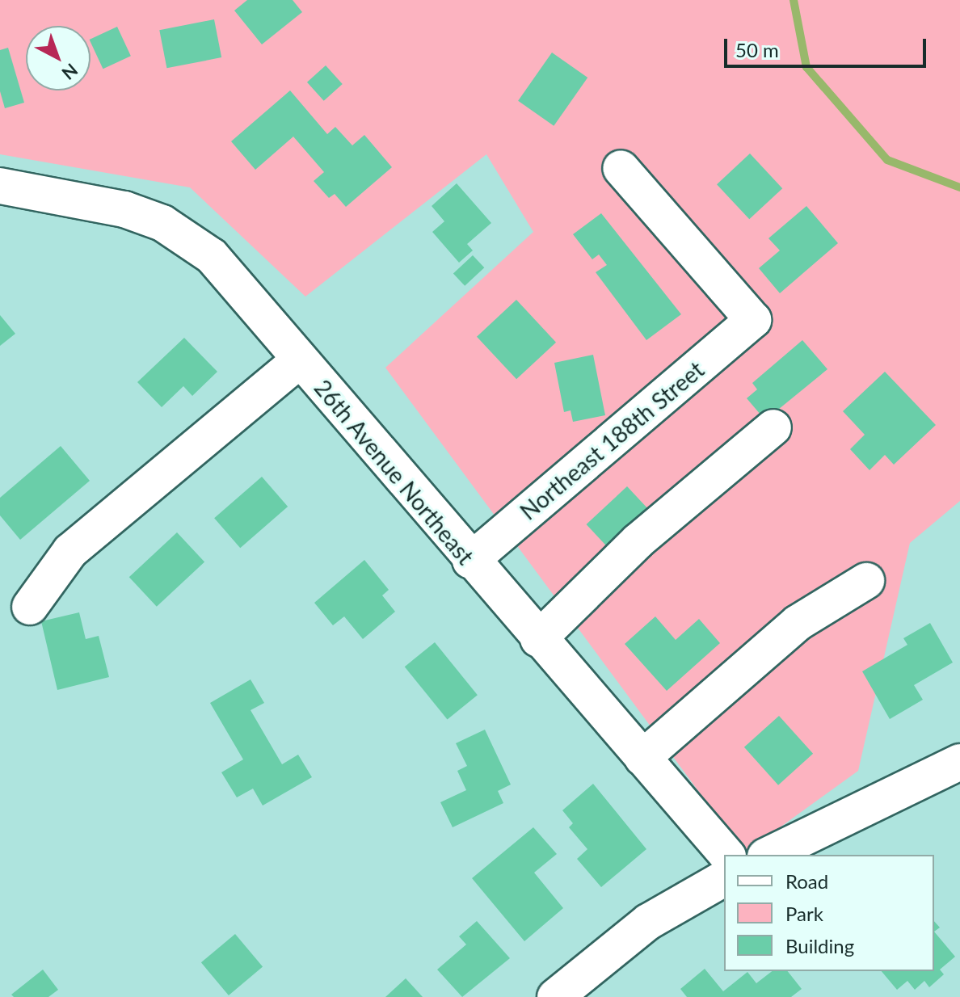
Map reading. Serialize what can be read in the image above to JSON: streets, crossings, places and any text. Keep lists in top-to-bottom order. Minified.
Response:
{"streets":{"street":["Northeast 188th Street","26th Avenue Northeast"]},"crossings":[["Northeast 188th Street","26th Avenue Northeast"]],"legend":["Road","Park","Building"],"scale_bar":"50 m","north":"bottom right"}
